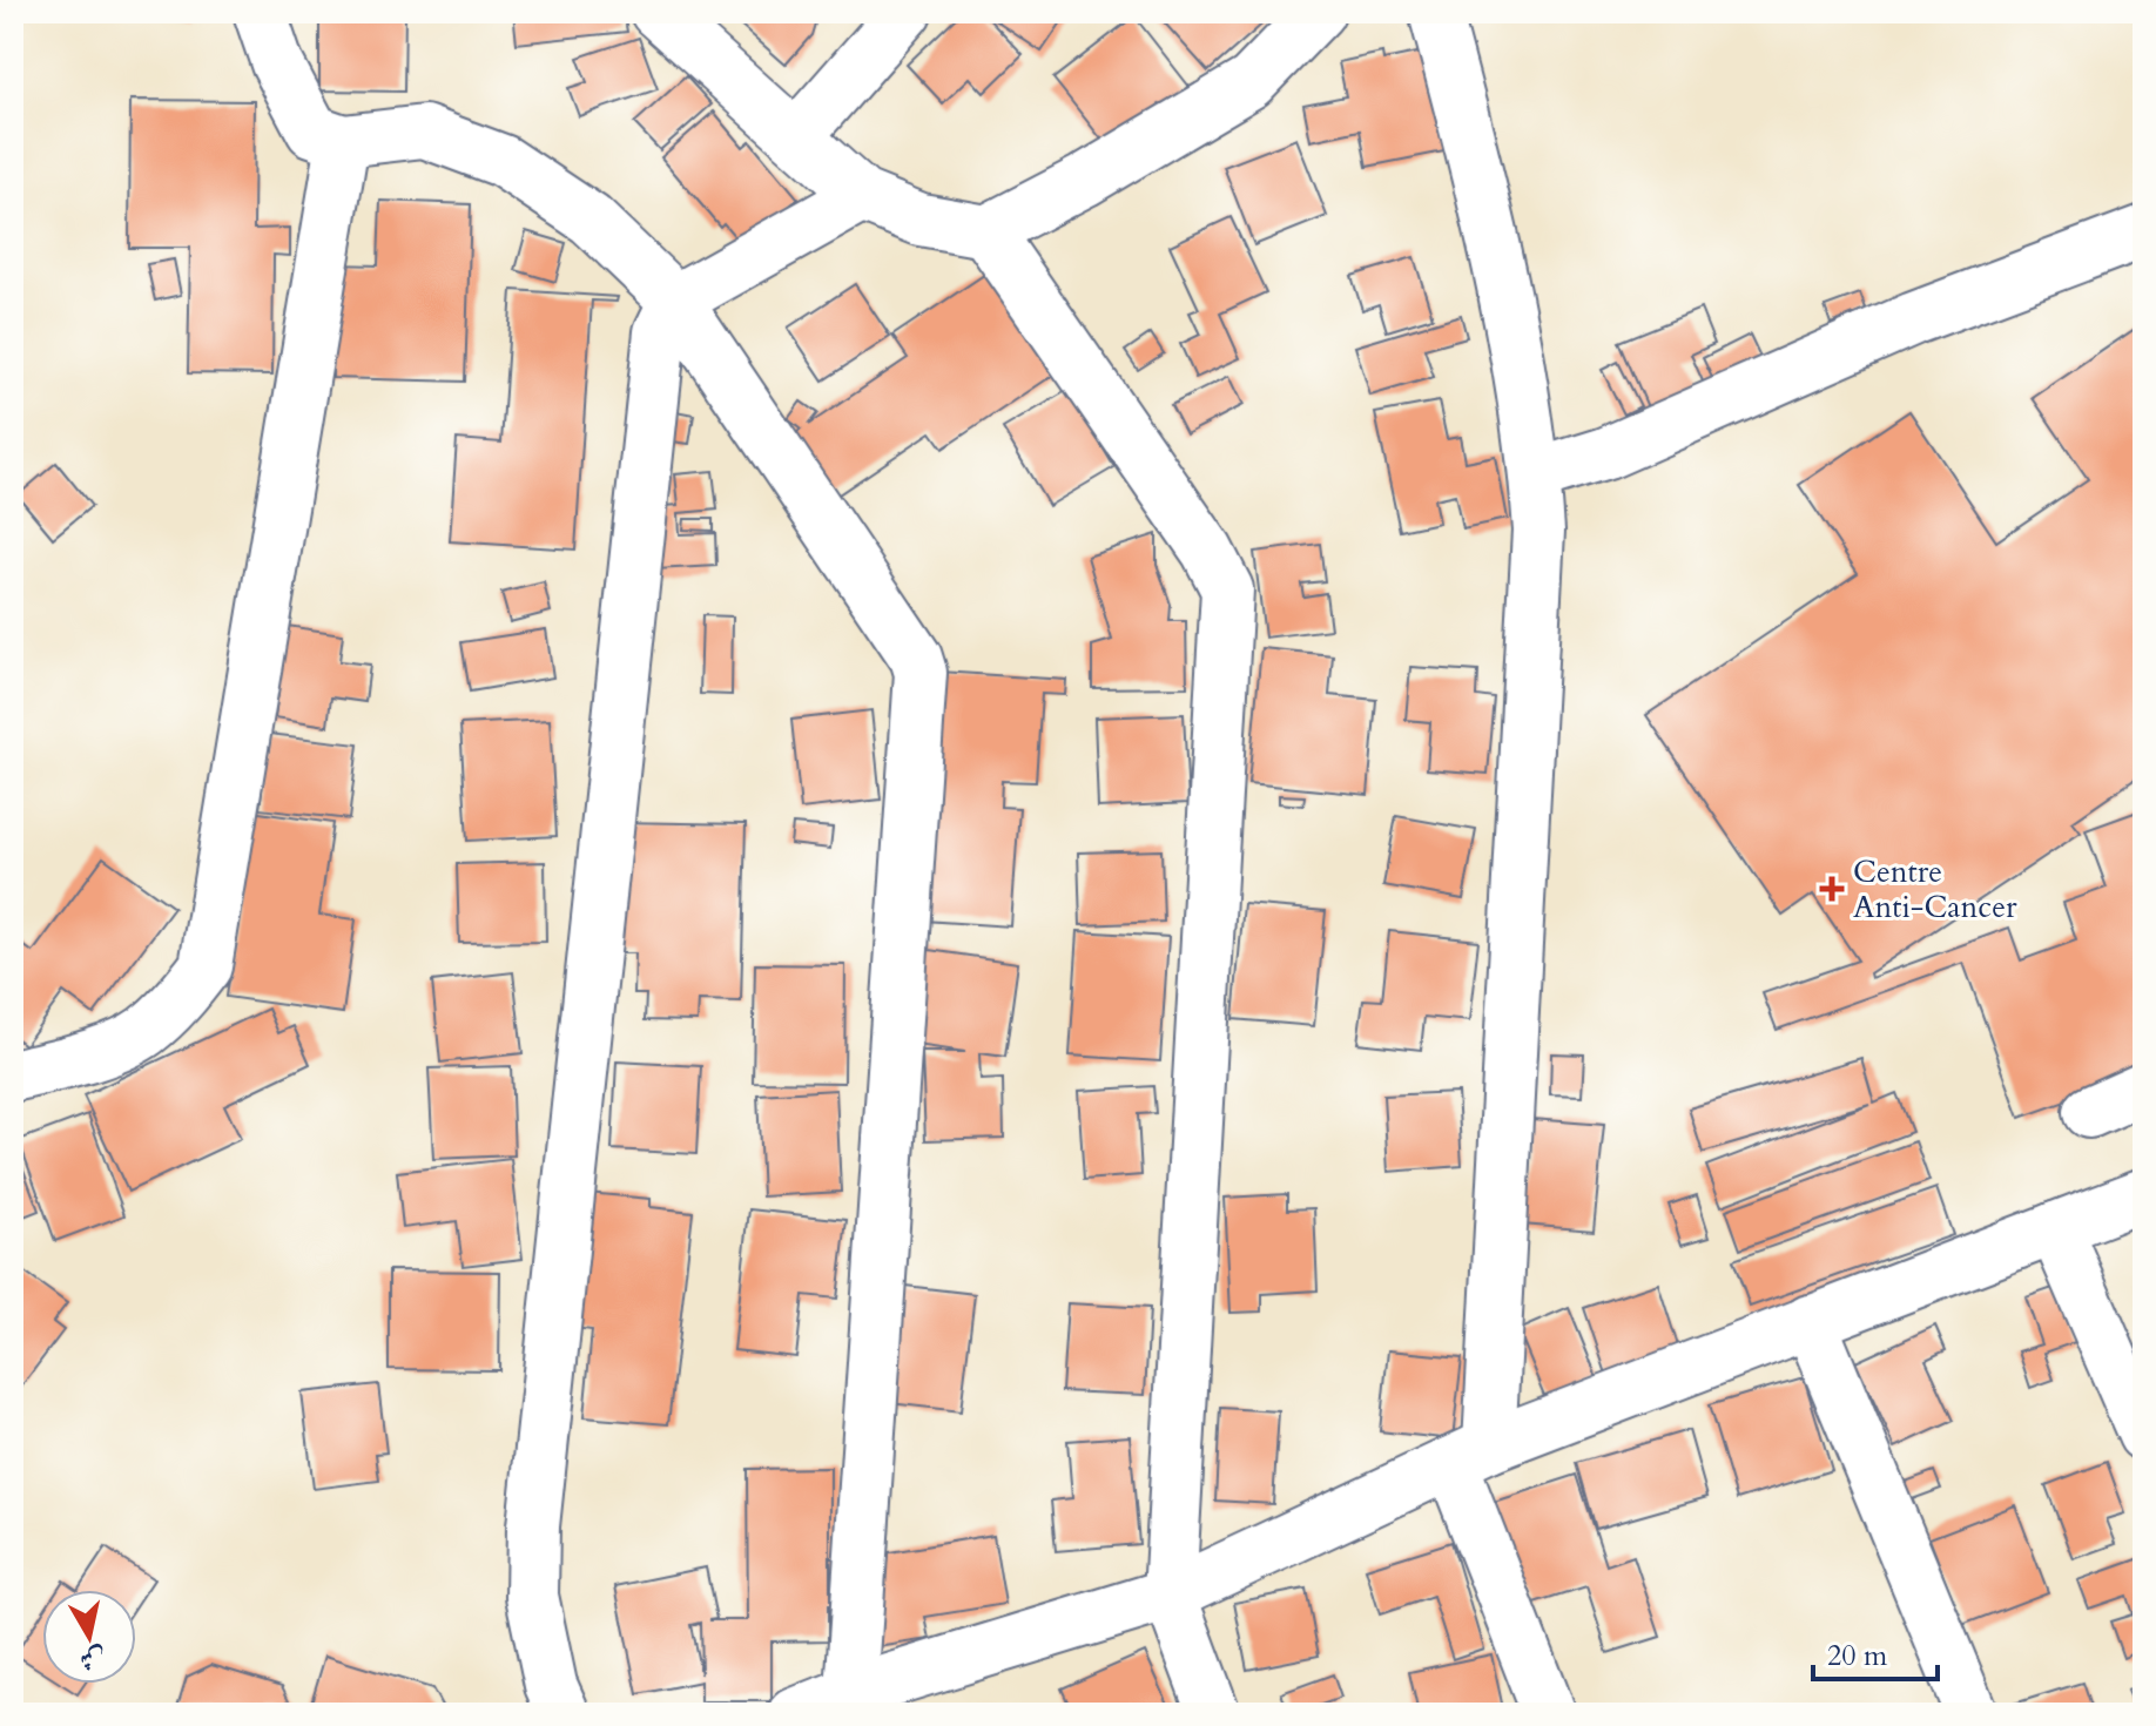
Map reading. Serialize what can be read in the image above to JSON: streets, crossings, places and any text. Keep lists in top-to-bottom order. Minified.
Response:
{"places":{"health":["Centre Anti-Cancer"]},"scale_bar":"20 m","north":"bottom"}
